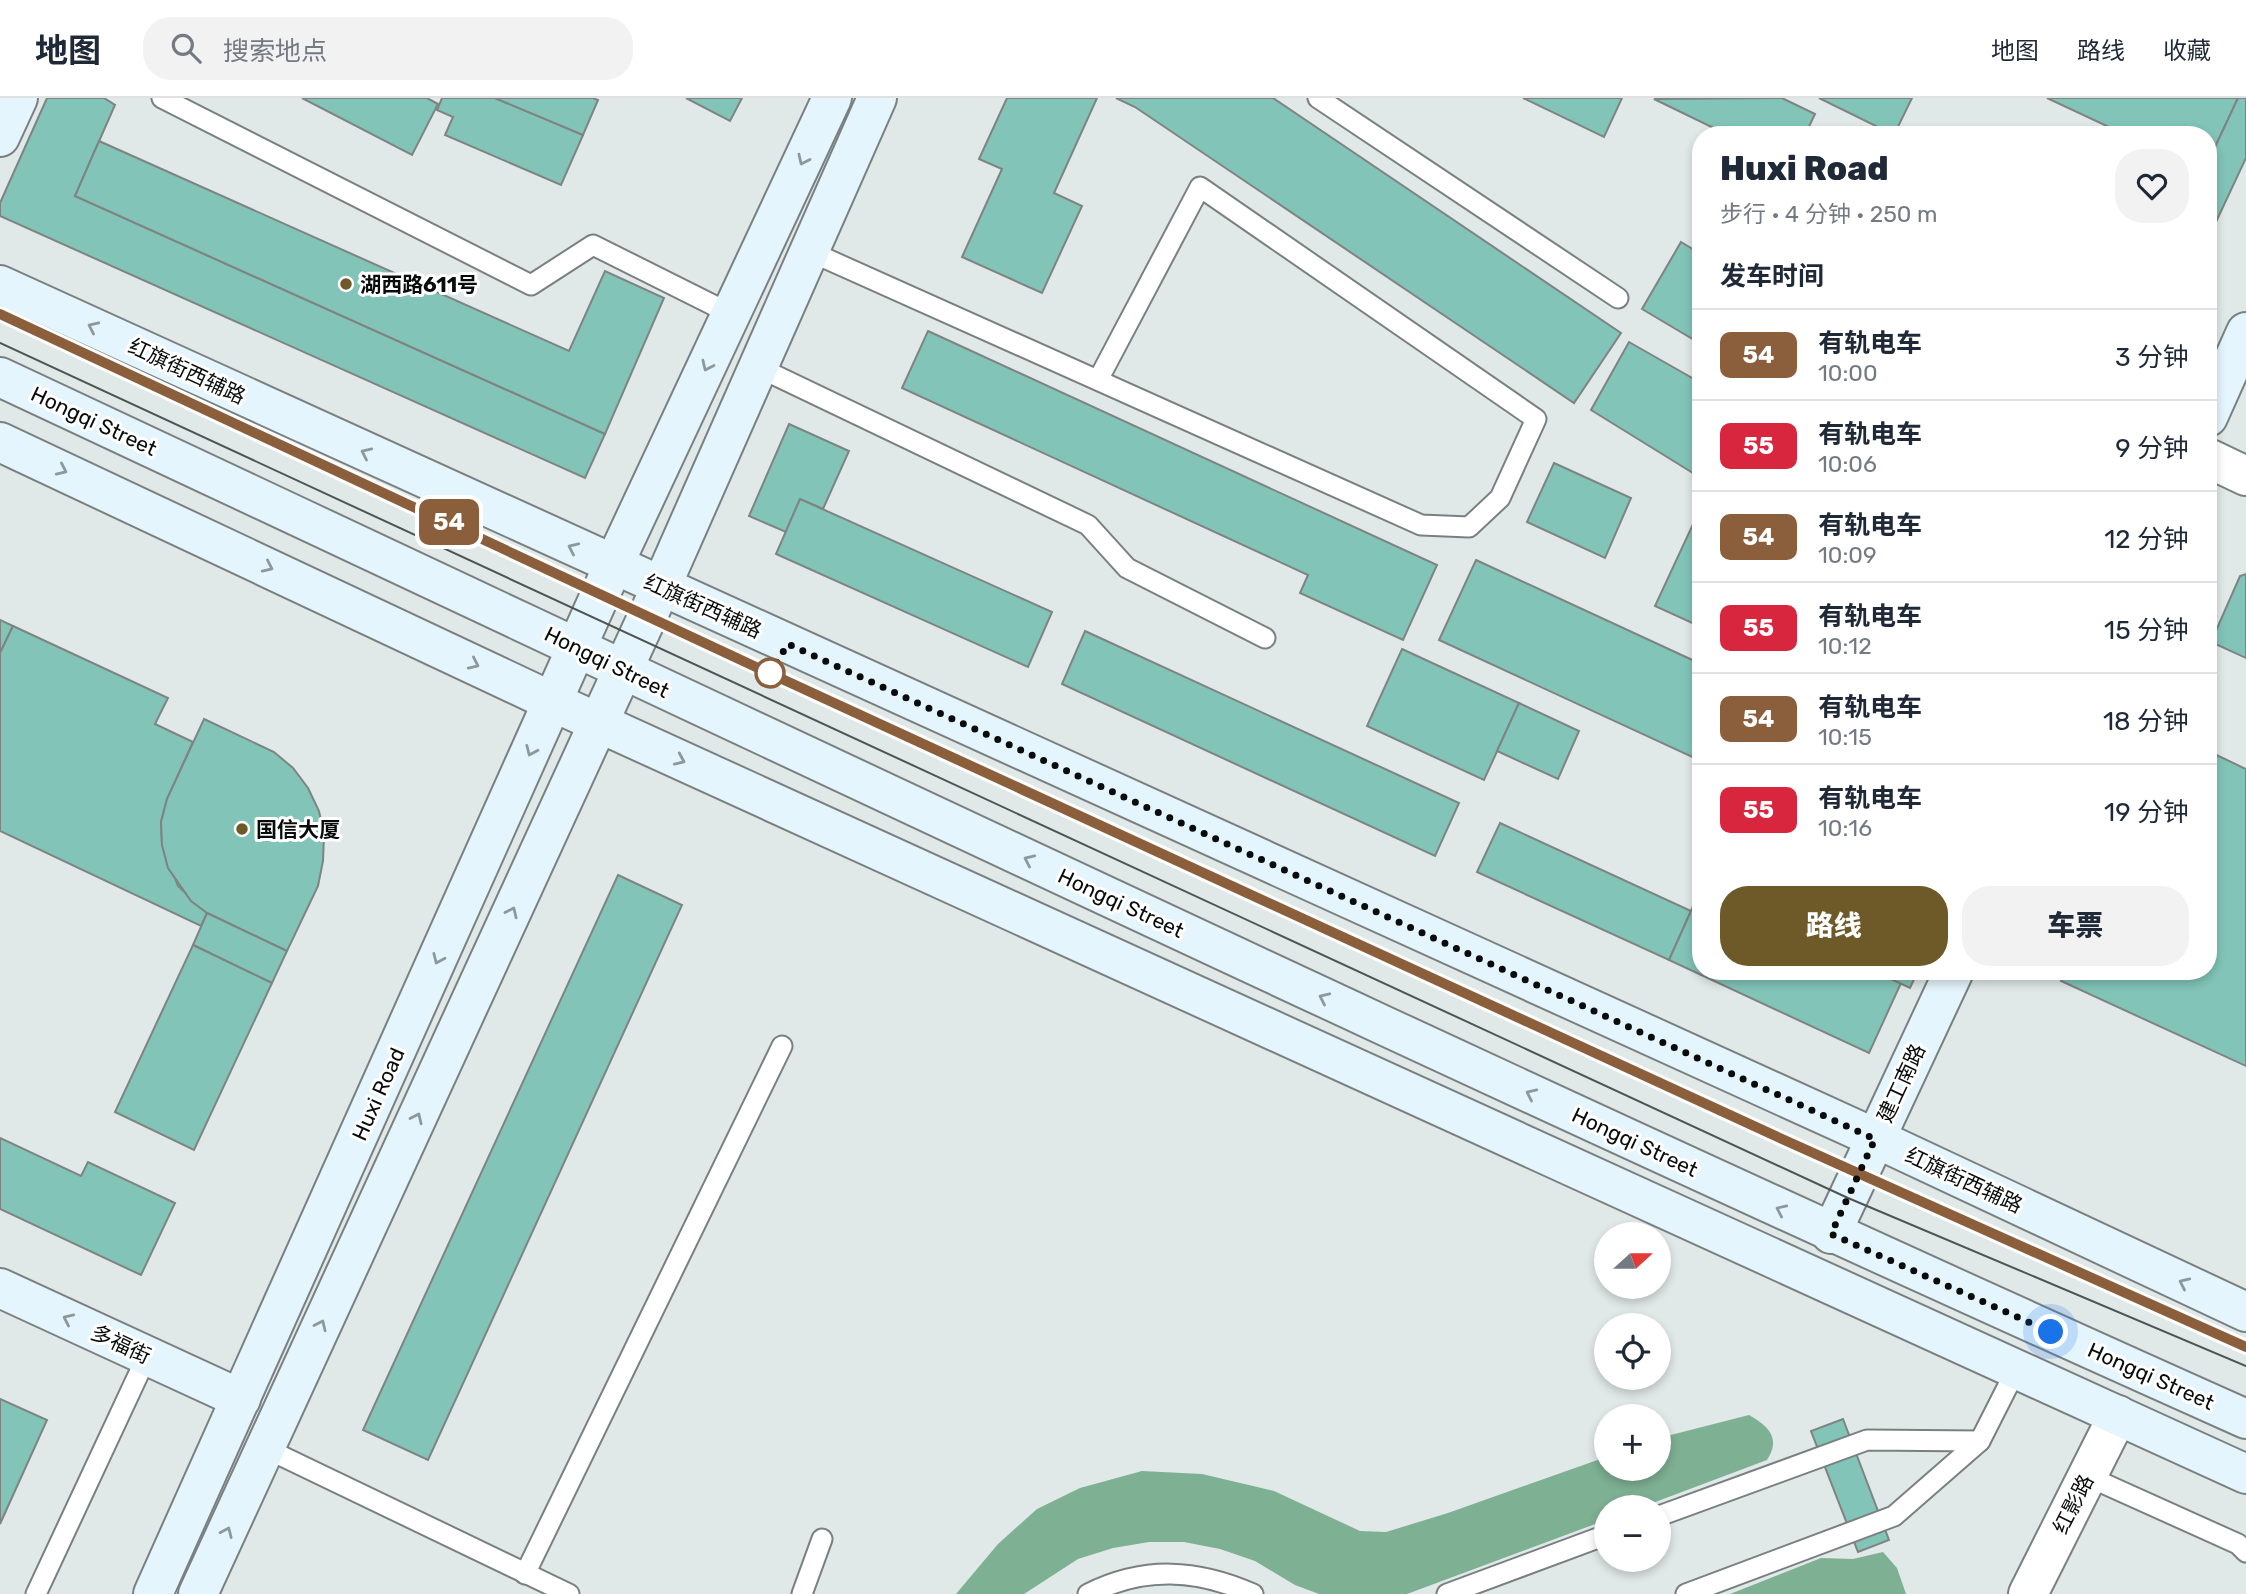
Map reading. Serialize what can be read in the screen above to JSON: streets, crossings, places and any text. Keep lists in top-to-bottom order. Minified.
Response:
{"streets":{"main road":["红旗街西辅路","Hongqi Street","建工南路","Huxi Road","多福街"],"street":["红影路"]},"crossings":[["红旗街西辅路","建工南路"],["红旗街西辅路","Huxi Road"],["Hongqi Street","建工南路"],["Hongqi Street","Huxi Road"],["Huxi Road","多福街"]],"one_way":["多福街"],"places":["湖西路611号","国信大厦"],"lines":["tram line 54"],"north":"right","page":{"header":"地图","search":"搜索地点","nav":["地图","路线","收藏"],"on_map":"54","heading":[["Huxi Road","步行 · 4 分钟 · 250 m"],"发车时间"],"list":[{"mark":"54","name":"有轨电车","note":"10:00","value":"3 分钟"},{"mark":"55","name":"有轨电车","note":"10:06","value":"9 分钟"},{"mark":"54","name":"有轨电车","note":"10:09","value":"12 分钟"},{"mark":"55","name":"有轨电车","note":"10:12","value":"15 分钟"},{"mark":"54","name":"有轨电车","note":"10:15","value":"18 分钟"},{"mark":"55","name":"有轨电车","note":"10:16","value":"19 分钟"}],"buttons":["路线","车票"],"map_buttons":["+","−"]}}
